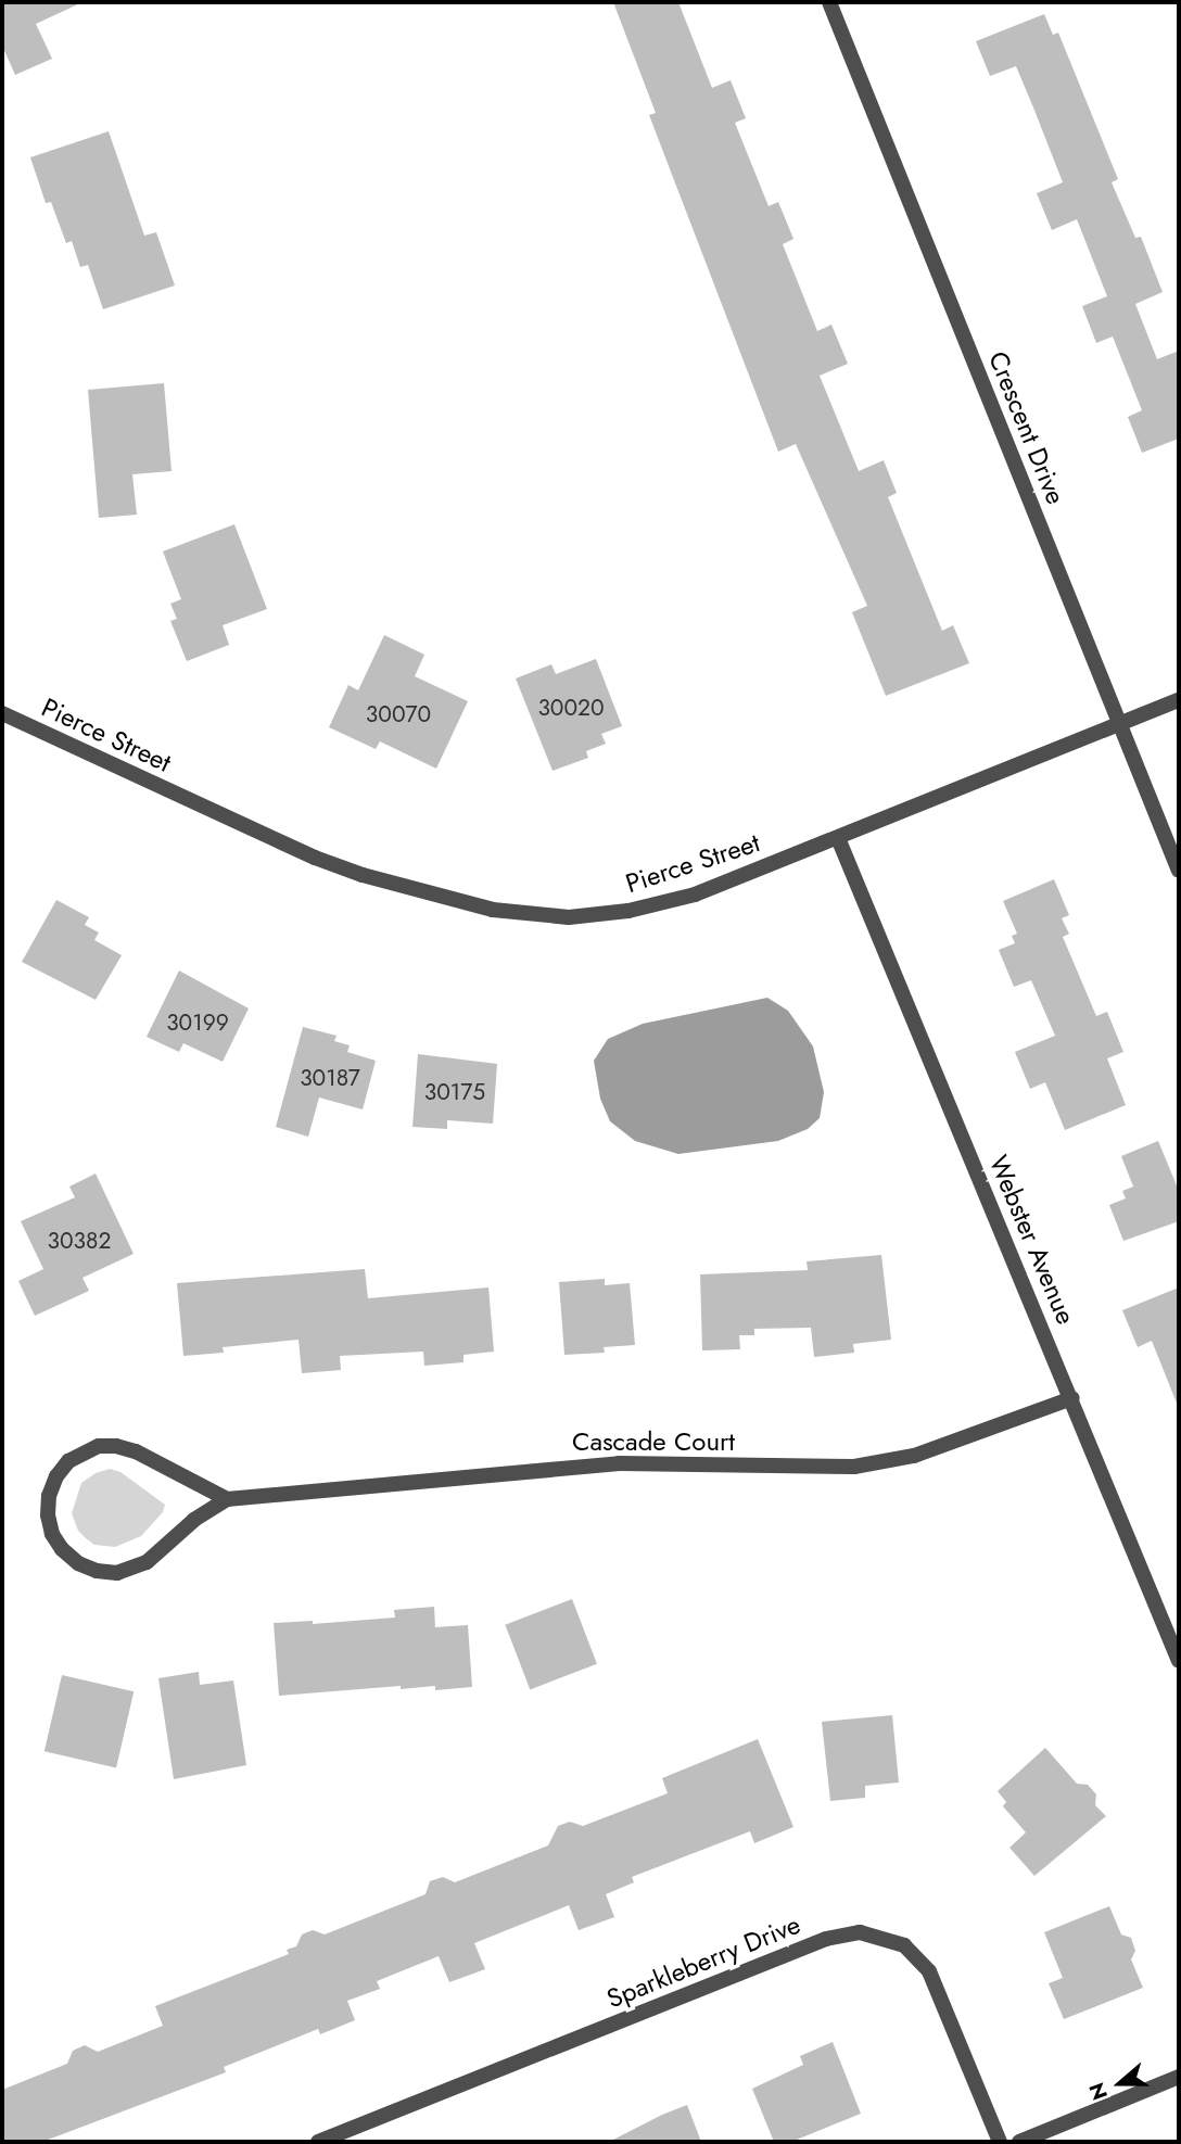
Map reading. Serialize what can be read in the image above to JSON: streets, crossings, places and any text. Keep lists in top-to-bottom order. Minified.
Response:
{"streets":{"street":["Crescent Drive","Pierce Street","Webster Avenue","Cascade Court","Sparkleberry Drive"]},"crossings":[["Crescent Drive","Pierce Street"],["Pierce Street","Webster Avenue"],["Webster Avenue","Cascade Court"]],"house_numbers":["30020","30070","30199","30187","30175","30382"],"north":"left"}
